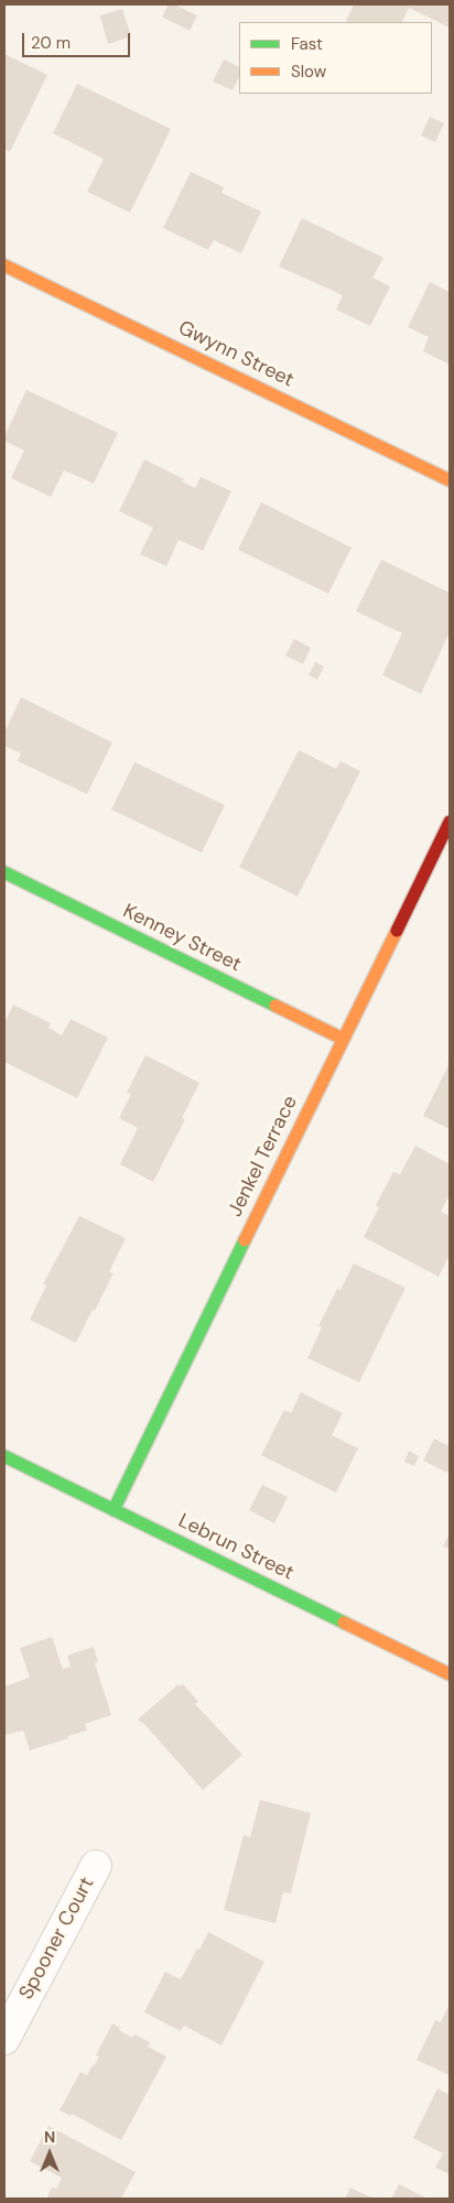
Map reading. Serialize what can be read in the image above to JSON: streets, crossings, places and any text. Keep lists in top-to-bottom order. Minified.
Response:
{"streets":{"street":["Gwynn Street","Kenney Street","Jenkel Terrace","Lebrun Street","Spooner Court"]},"crossings":[["Kenney Street","Jenkel Terrace"],["Jenkel Terrace","Lebrun Street"]],"legend":["Fast","Slow"],"scale_bar":"20 m","north":"top"}
